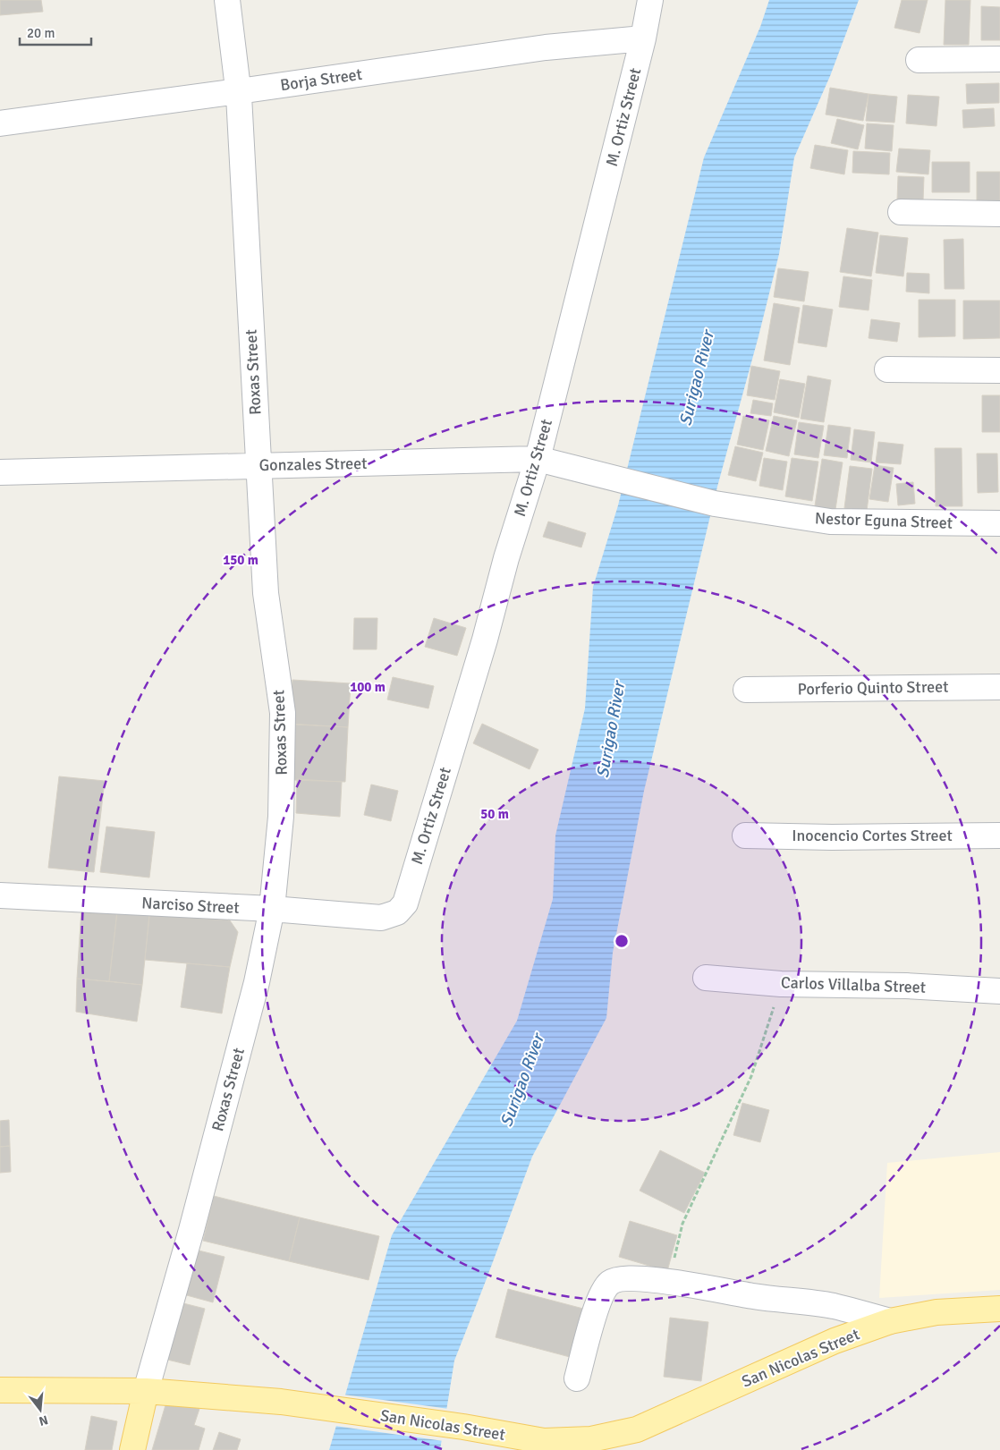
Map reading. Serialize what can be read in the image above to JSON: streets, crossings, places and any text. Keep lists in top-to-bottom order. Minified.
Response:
{"streets":{"main road":["Roxas Street","San Nicolas Street"],"street":["Borja Street","M. Ortiz Street","Gonzales Street","Nestor Eguna Street","Porferio Quinto Street","Inocencio Cortes Street","Narciso Street","Carlos Villalba Street"]},"crossings":[["Borja Street","M. Ortiz Street"],["Borja Street","Roxas Street"],["M. Ortiz Street","Gonzales Street"],["M. Ortiz Street","Narciso Street"],["Roxas Street","Gonzales Street"],["Roxas Street","Narciso Street"],["Roxas Street","San Nicolas Street"],["Gonzales Street","Nestor Eguna Street"]],"water":["Surigao River"],"scale_bar":"20 m","north":"bottom","rings":["150 m","100 m","50 m"]}
